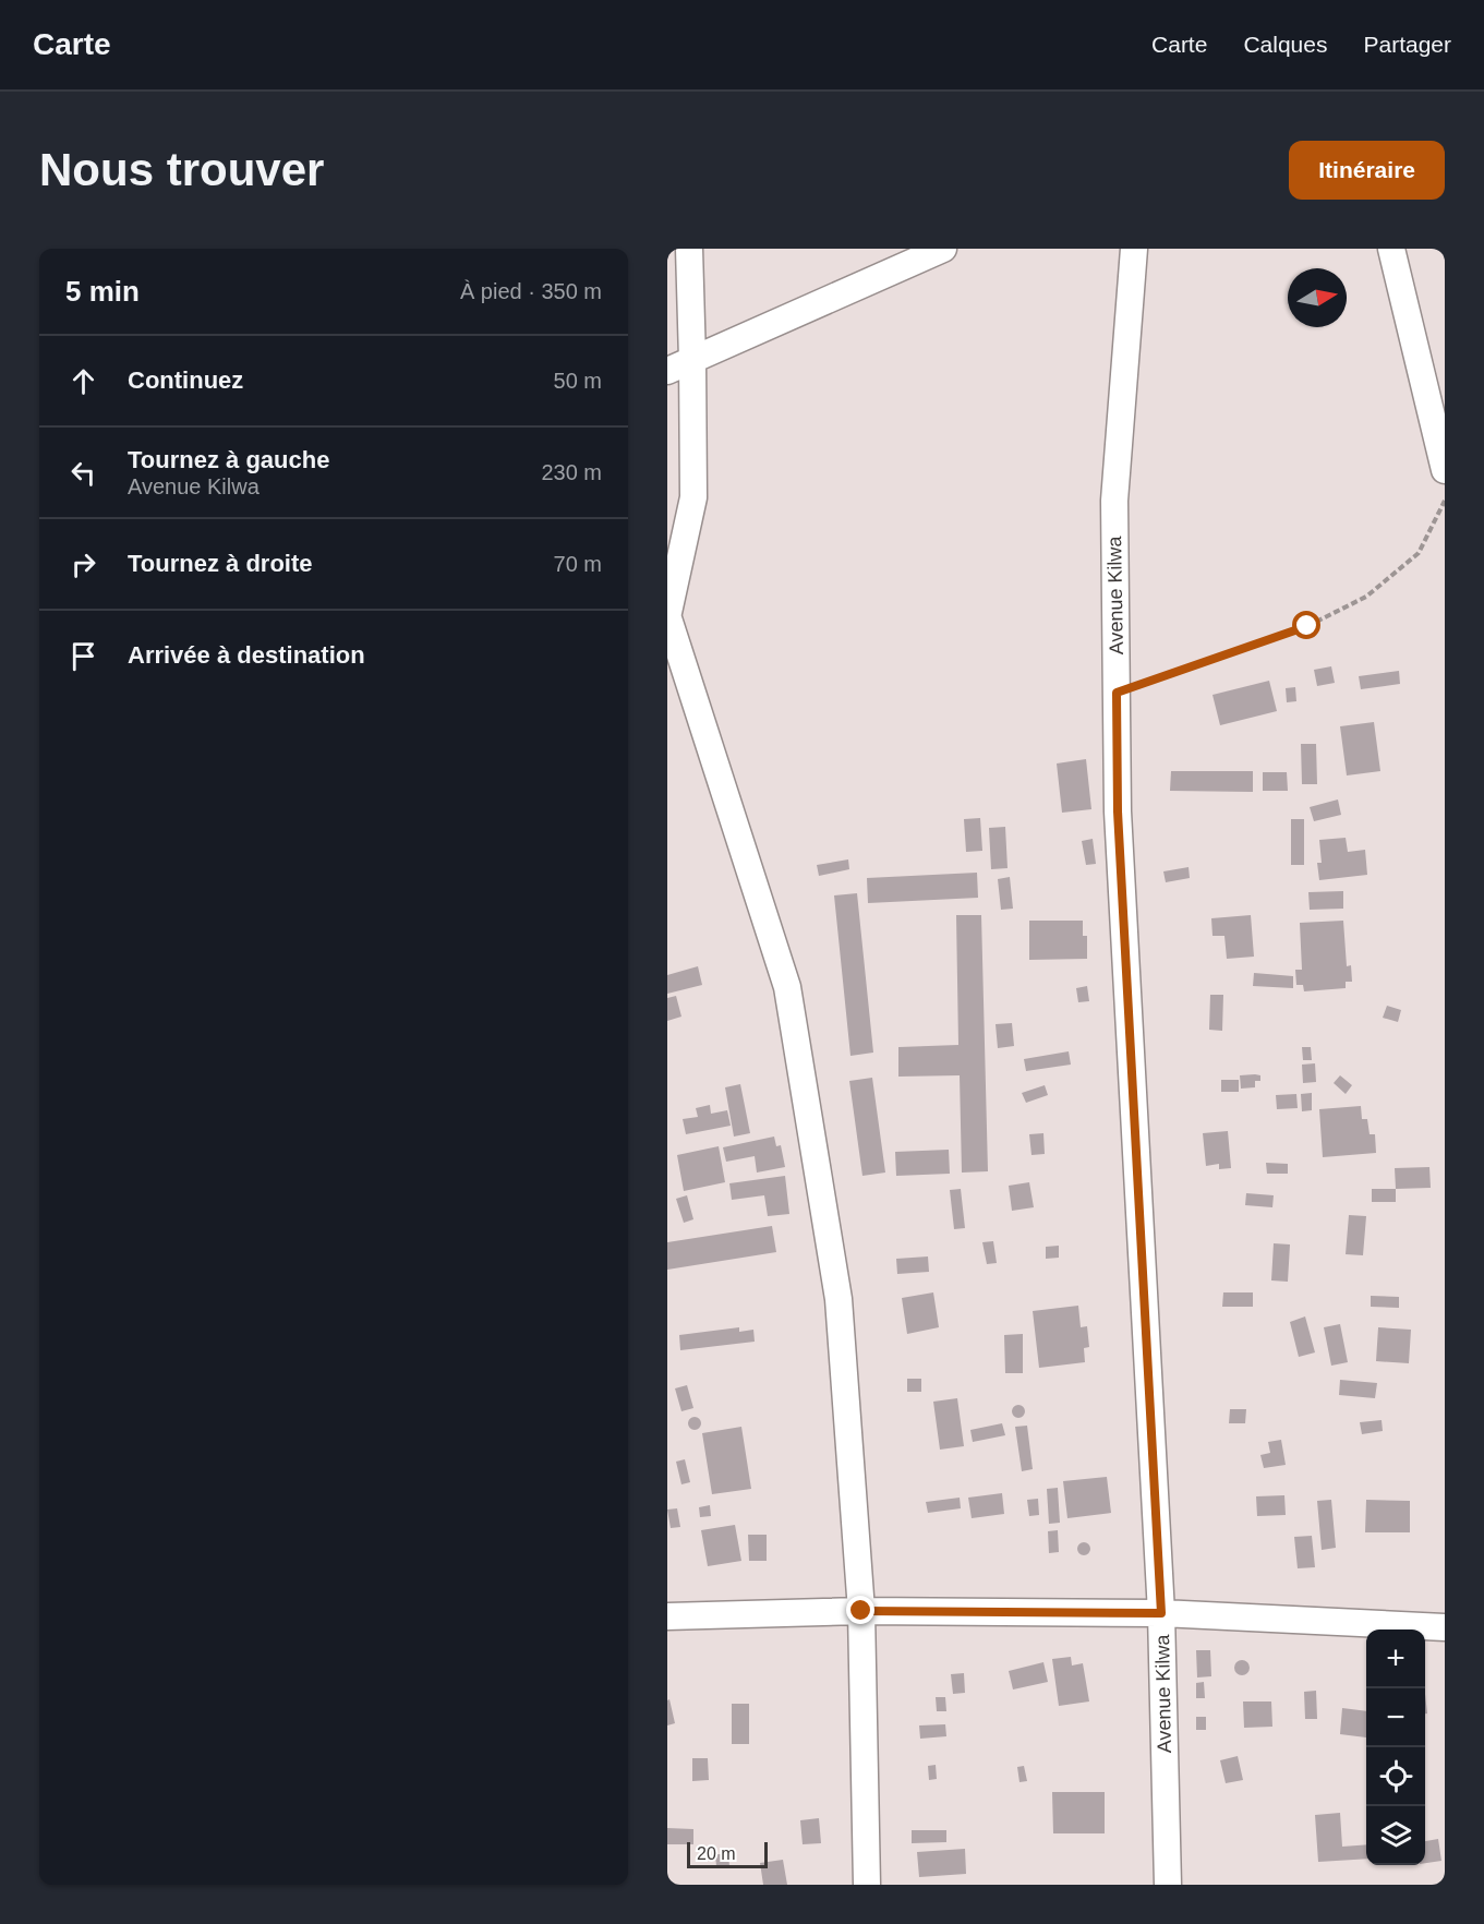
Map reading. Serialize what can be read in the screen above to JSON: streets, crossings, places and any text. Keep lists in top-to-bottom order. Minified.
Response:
{"streets":{"street":["Avenue Kilwa"]},"scale_bar":"20 m","north":"right","page":{"header":"Carte","nav":["Carte","Calques","Partager"],"buttons":"Itinéraire","title":"Nous trouver","heading":["5 min","À pied · 350 m"],"list":[["Continuez","50 m"],["Tournez à gauche","Avenue Kilwa","230 m"],["Tournez à droite","70 m"],"Arrivée à destination"],"map_buttons":["+","−"],"scale":"20 m"}}
